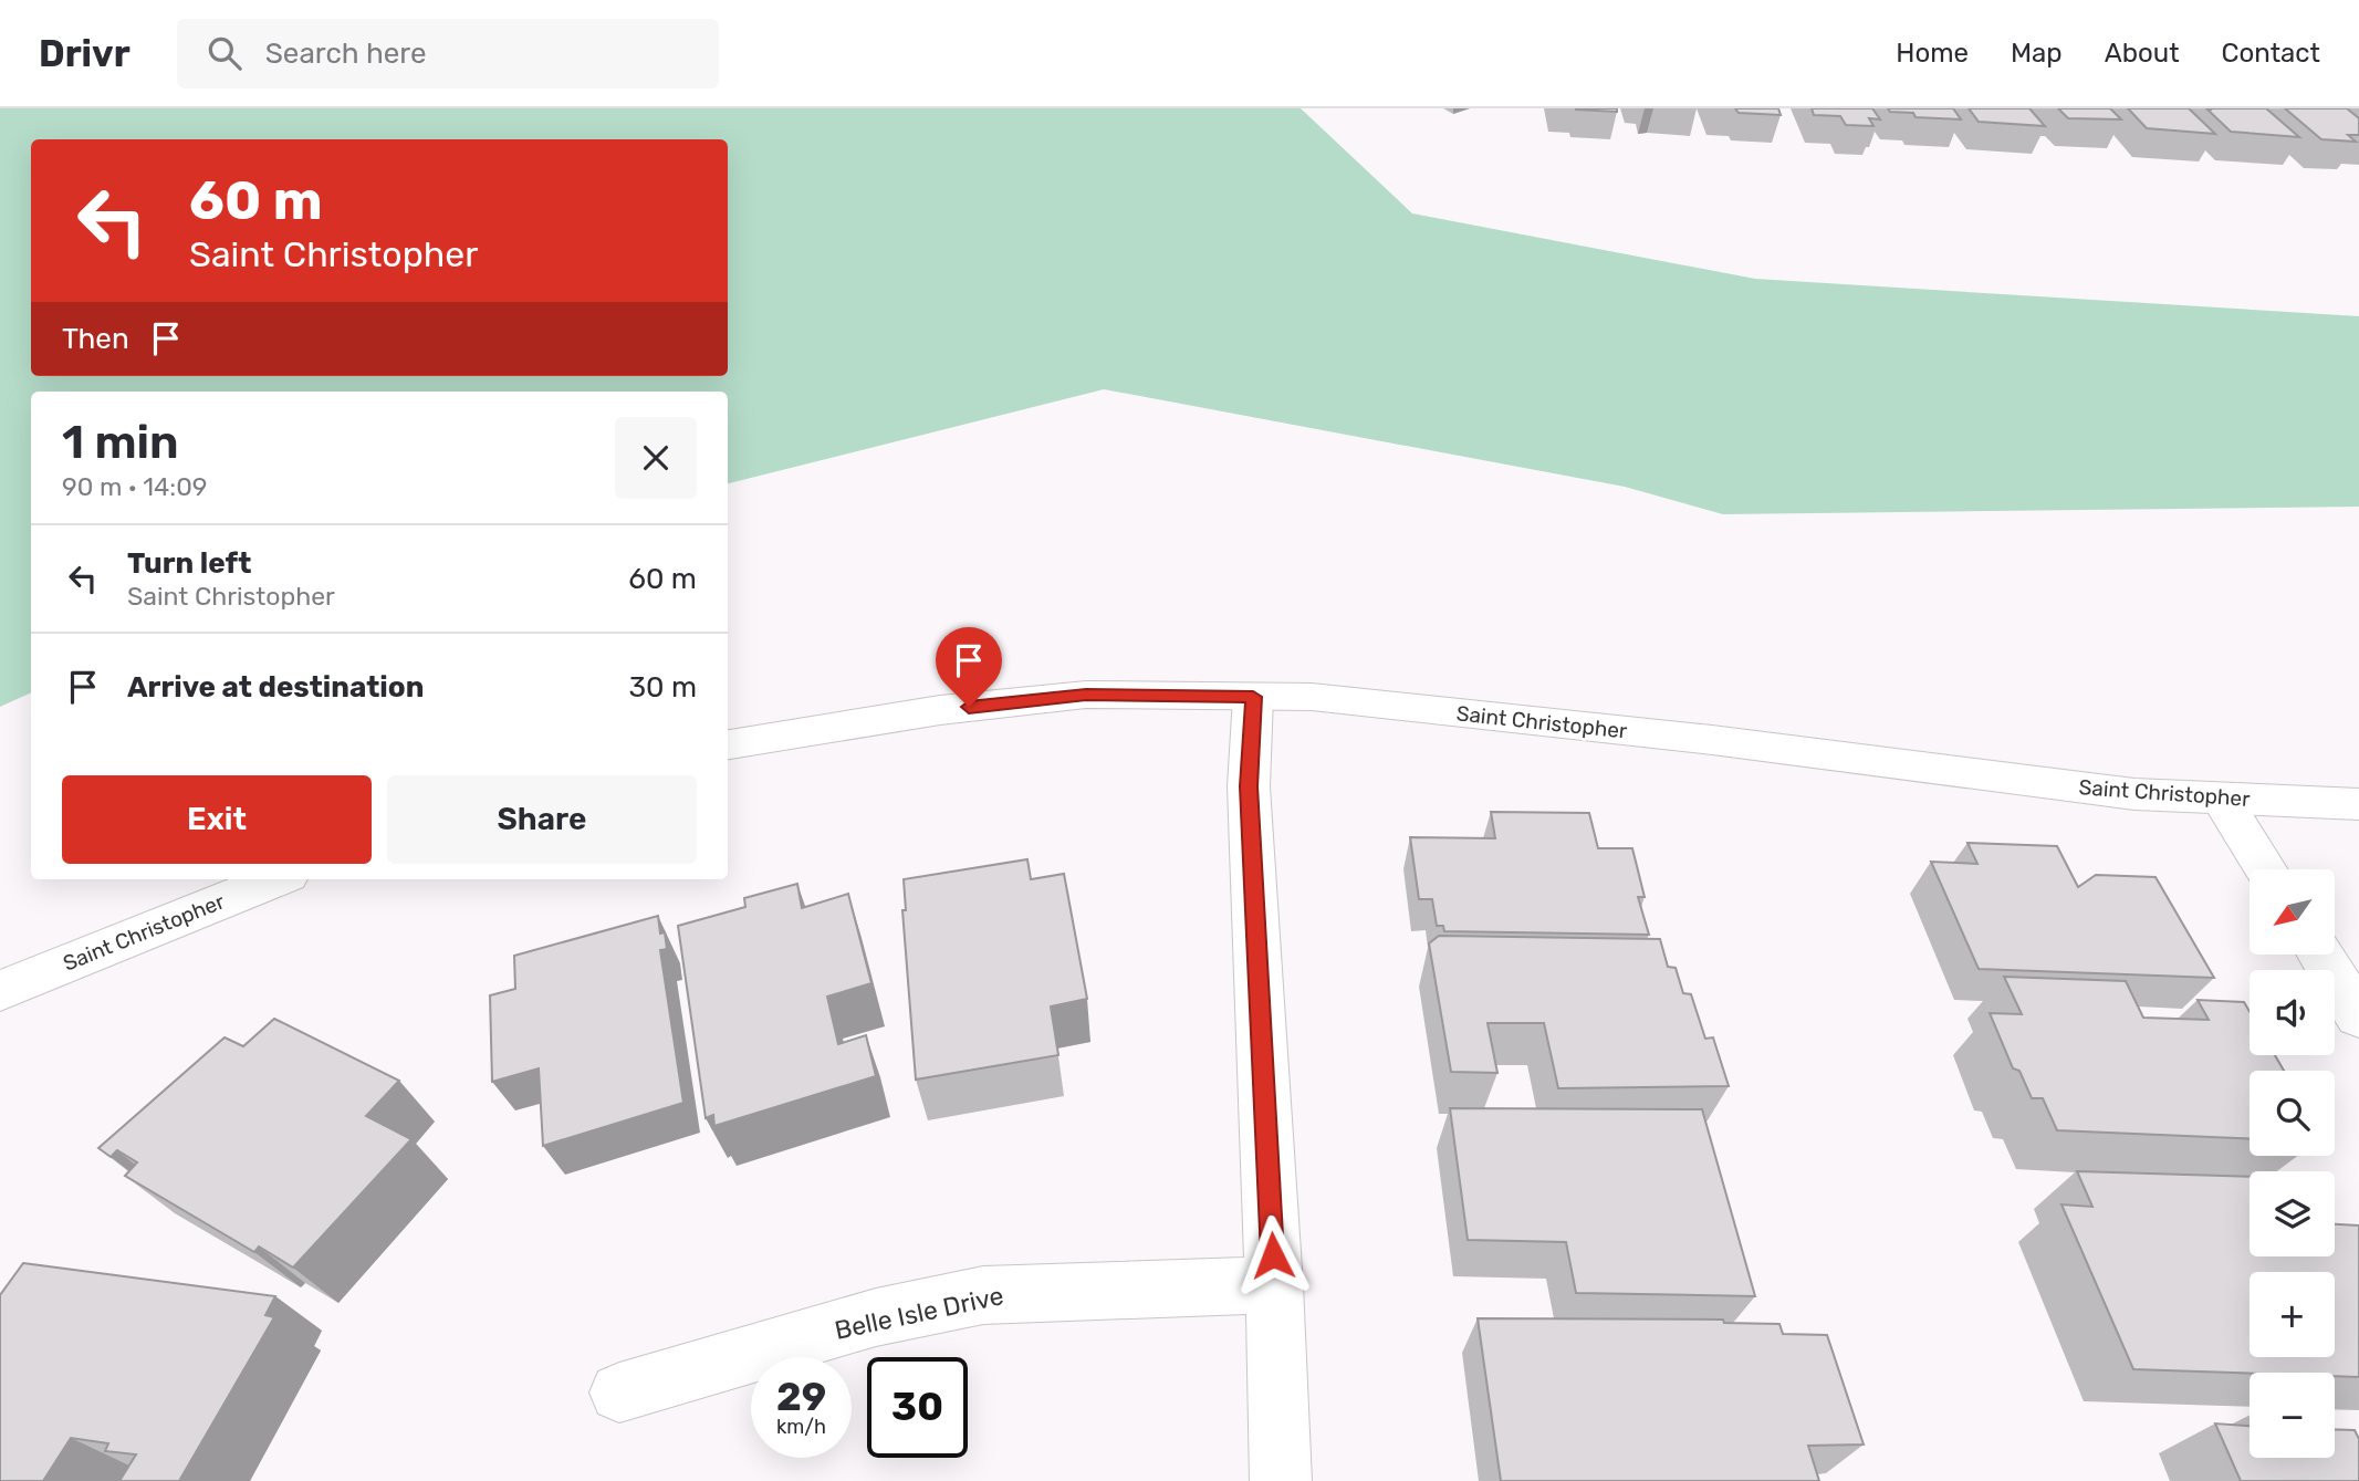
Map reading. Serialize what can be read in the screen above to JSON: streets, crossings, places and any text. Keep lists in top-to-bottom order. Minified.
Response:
{"streets":{"street":["Saint Christopher","Belle Isle Drive"]},"north":"bottom left","page":{"header":"Drivr","search":"Search here","nav":["Home","Map","About","Contact"],"turn":["60 m","Saint Christopher"],"then":"Then","heading":["1 min","90 m · 14:09"],"list":[{"name":"Turn left","note":"Saint Christopher","value":"60 m"},{"name":"Arrive at destination","value":"30 m"}],"buttons":["Exit","Share"],"map_buttons":["+","−"],"speed":"29 km/h","limit":"30"}}
